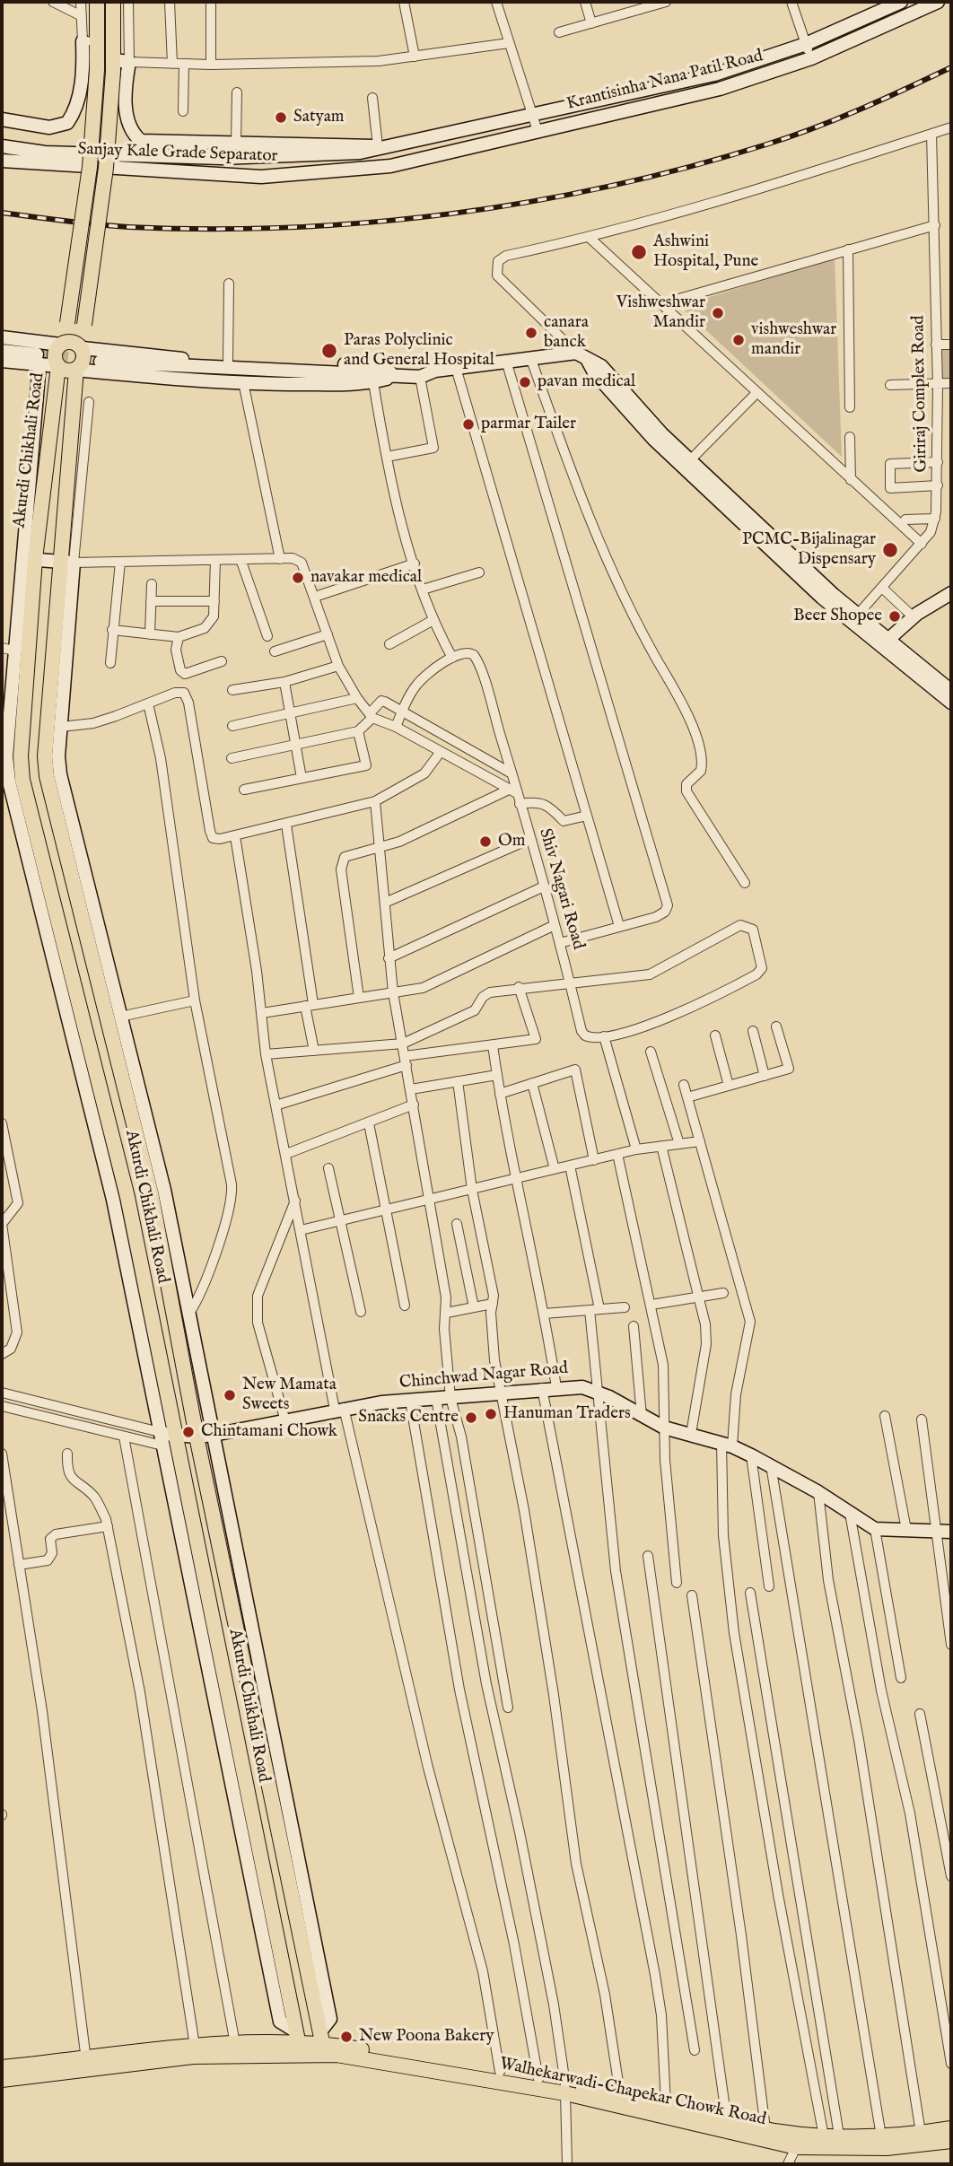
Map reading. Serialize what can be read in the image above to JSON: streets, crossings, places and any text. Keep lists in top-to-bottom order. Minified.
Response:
{"streets":{"main road":["Akurdi Chikhali Road","Walhekarwadi-Chapekar Chowk Road"],"street":["Krantisinha Nana Patil Road","Sanjay Kale Grade Separator","Giriraj Complex Road","Shiv Nagari Road","Chinchwad Nagar Road"]},"crossings":[["Krantisinha Nana Patil Road","Sanjay Kale Grade Separator"],["Akurdi Chikhali Road","Chinchwad Nagar Road"],["Akurdi Chikhali Road","Walhekarwadi-Chapekar Chowk Road"]],"places":["Satyam","Ashwini Hospital, Pune","Vishweshwar Mandir","canara banck","vishweshwar mandir","Paras Polyclinic and General Hospital","pavan medical","parmar Tailer","PCMC-Bijalinagar Dispensary","navakar medical","Beer Shopee","Om","New Mamata Sweets","Hanuman Traders","Snacks Centre","Chintamani Chowk","New Poona Bakery"]}
